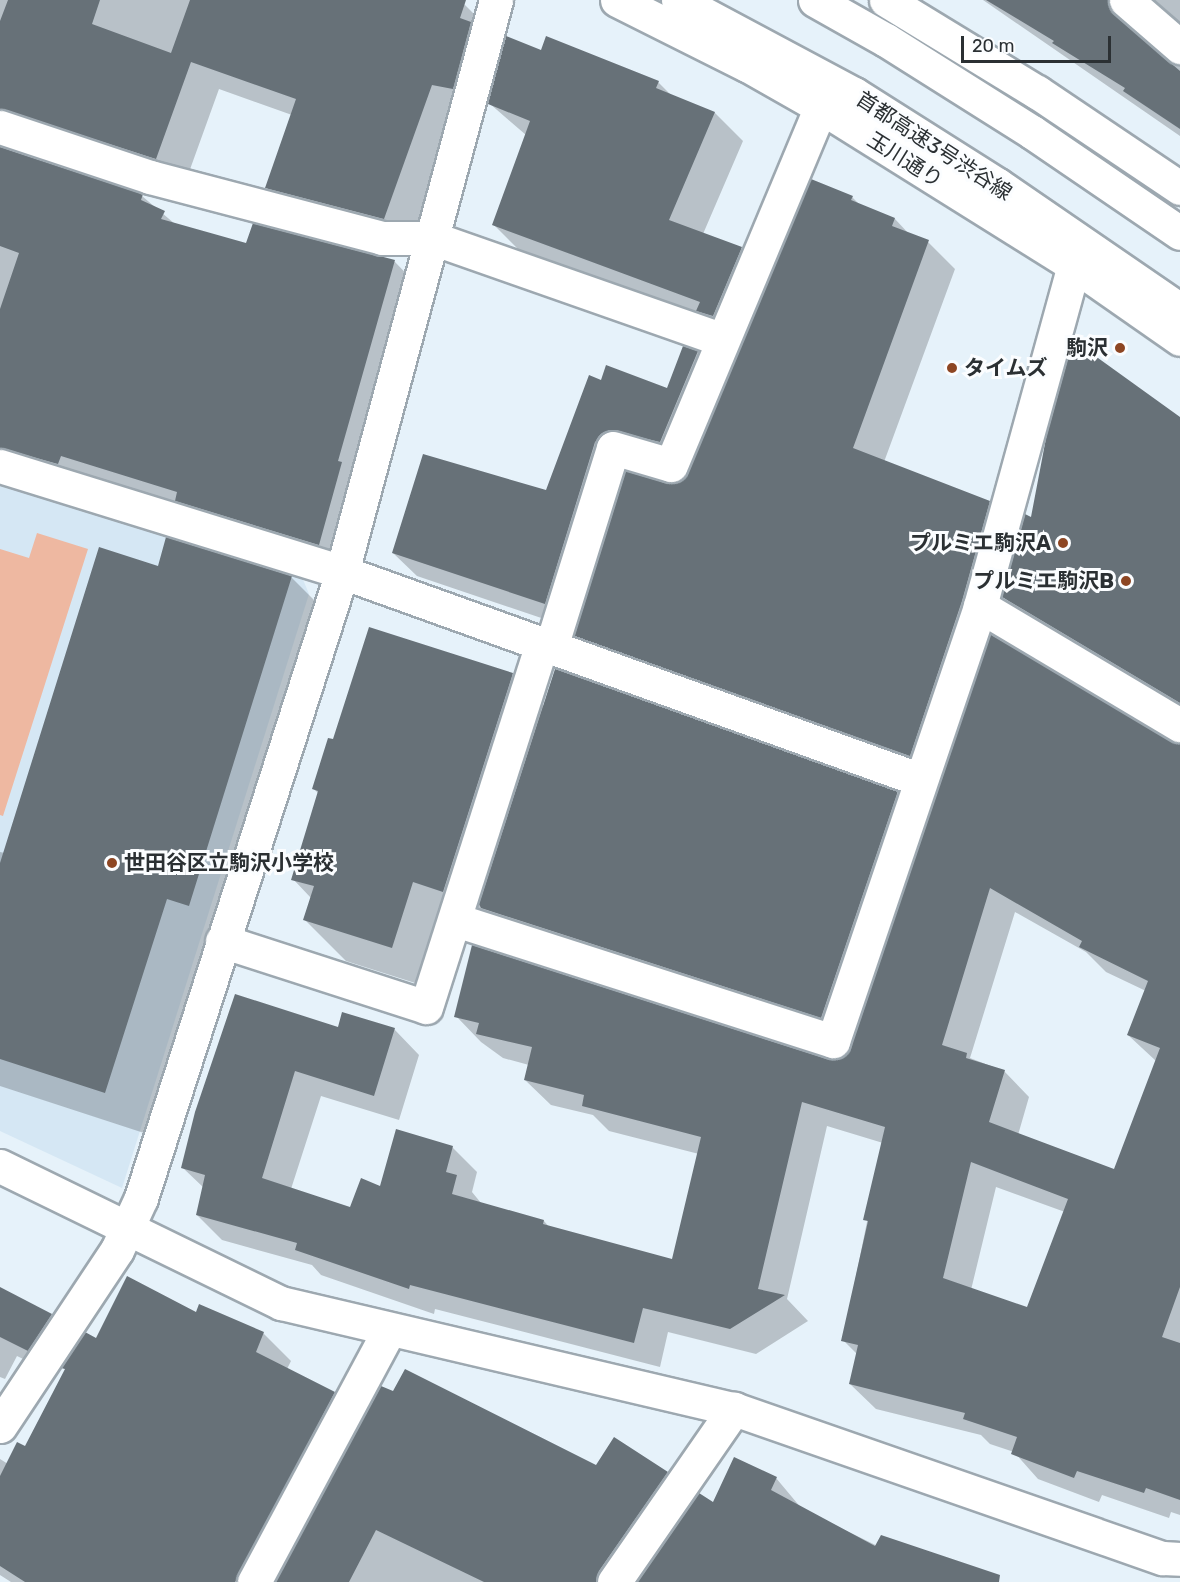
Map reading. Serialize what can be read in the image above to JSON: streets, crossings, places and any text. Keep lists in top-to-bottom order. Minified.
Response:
{"streets":{"main road":["首都高速3号渋谷線","玉川通り"]},"places":["駒沢","タイムズ","プルミエ駒沢A","プルミエ駒沢B","世田谷区立駒沢小学校"],"scale_bar":"20 m"}
